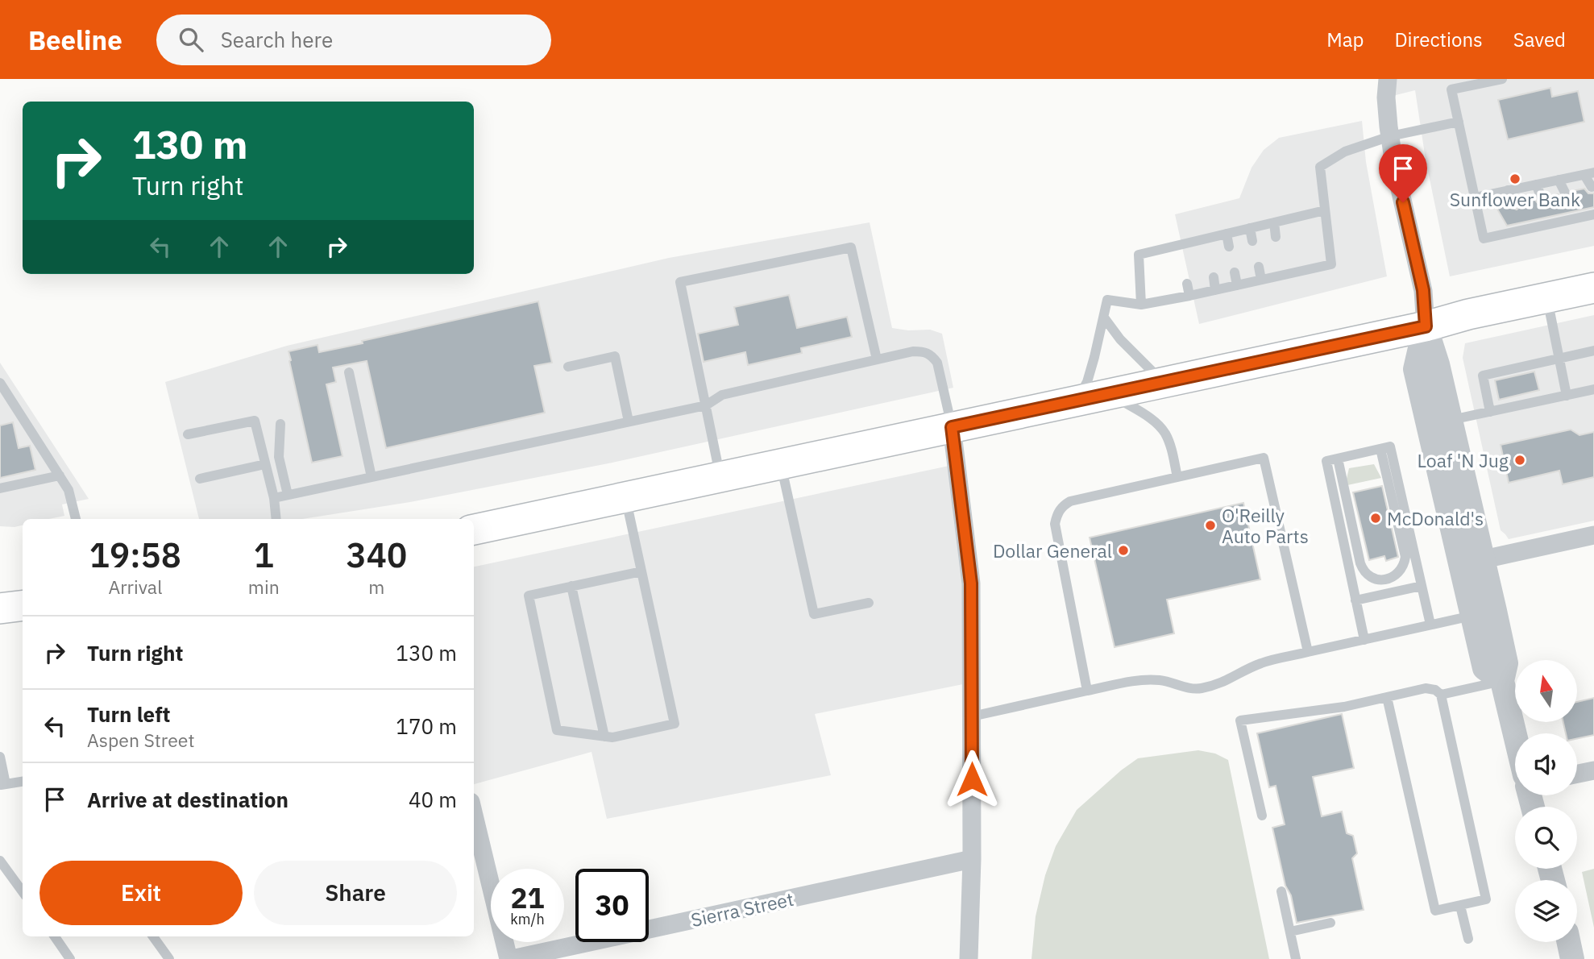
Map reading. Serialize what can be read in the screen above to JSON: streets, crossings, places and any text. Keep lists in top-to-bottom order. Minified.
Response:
{"streets":{"street":["Sierra Street"]},"places":["Sunflower Bank","Loaf 'N Jug","McDonald's","O'Reilly Auto Parts","Dollar General"],"north":"top","page":{"header":"Beeline","search":"Search here","nav":["Map","Directions","Saved"],"turn":["130 m","Turn right"],"eta":["19:58","Arrival","1","min","340","m"],"list":[{"name":"Turn right","value":"130 m"},{"name":"Turn left","note":"Aspen Street","value":"170 m"},{"name":"Arrive at destination","value":"40 m"}],"buttons":["Exit","Share"],"speed":"21 km/h","limit":"30"}}
